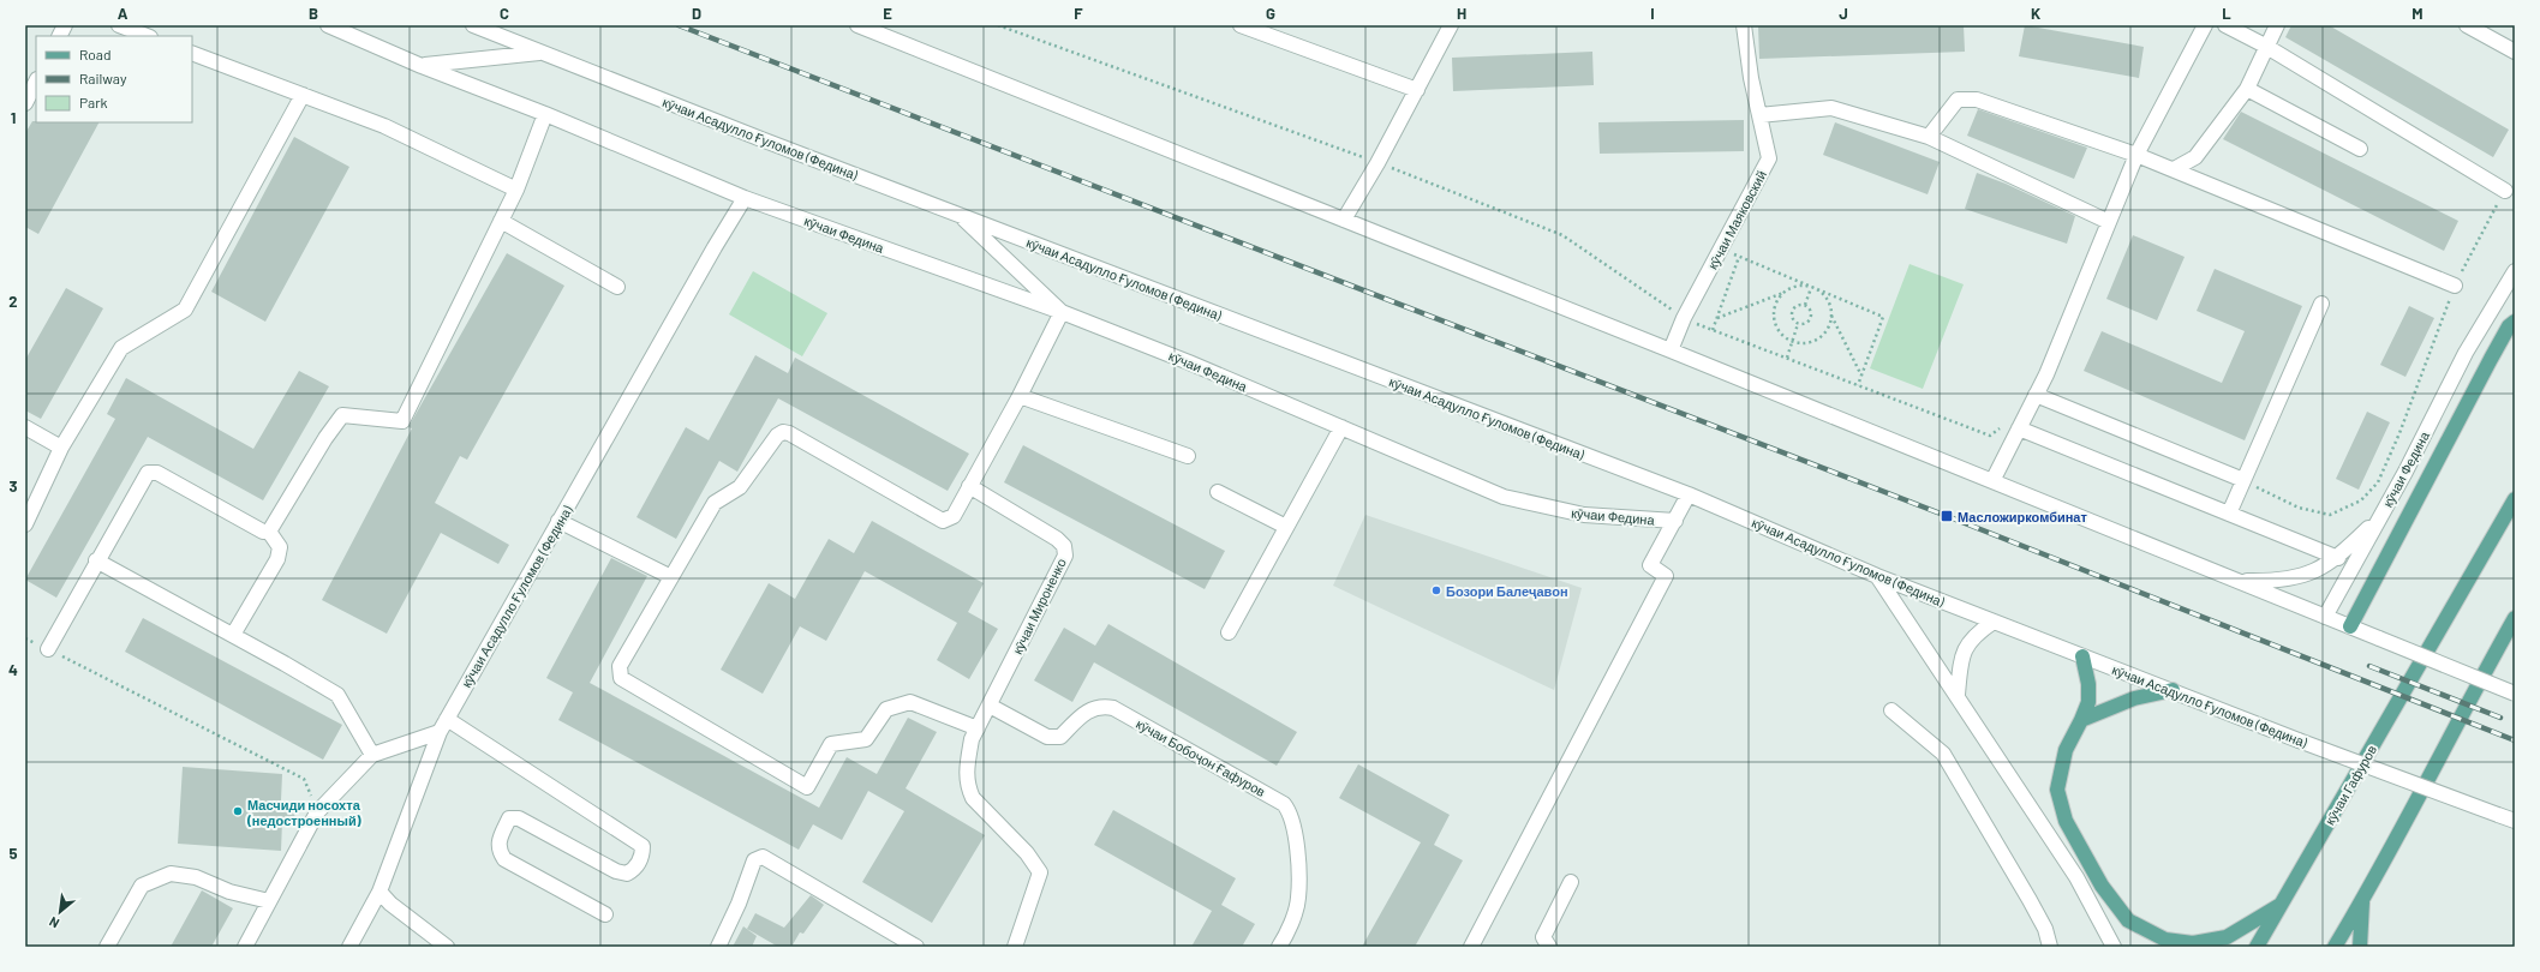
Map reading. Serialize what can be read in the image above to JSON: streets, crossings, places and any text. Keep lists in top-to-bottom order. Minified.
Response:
{"streets":{"main road":["кӯчаи Гафуров"],"street":["кӯчаи Асадулло Ғуломов (Федина)","кӯчаи Маяковский","кӯчаи Федина","кӯчаи Мироненко","кӯчаи Бобоҷон Ғафуров"]},"crossings":[["кӯчаи Асадулло Ғуломов (Федина)","кӯчаи Федина"],["кӯчаи Мироненко","кӯчаи Бобоҷон Ғафуров"]],"places":{"transit":["Масложиркомбинат"],"other":["Бозори Балеҷавон","Масчиди носохта (недостроенный)"]},"legend":["Road","Railway","Park"],"north":"bottom left","grid":{"columns":["A","B","C","D","E","F","G","H","I","J","K","L","M"],"rows":["1","2","3","4","5"]}}
